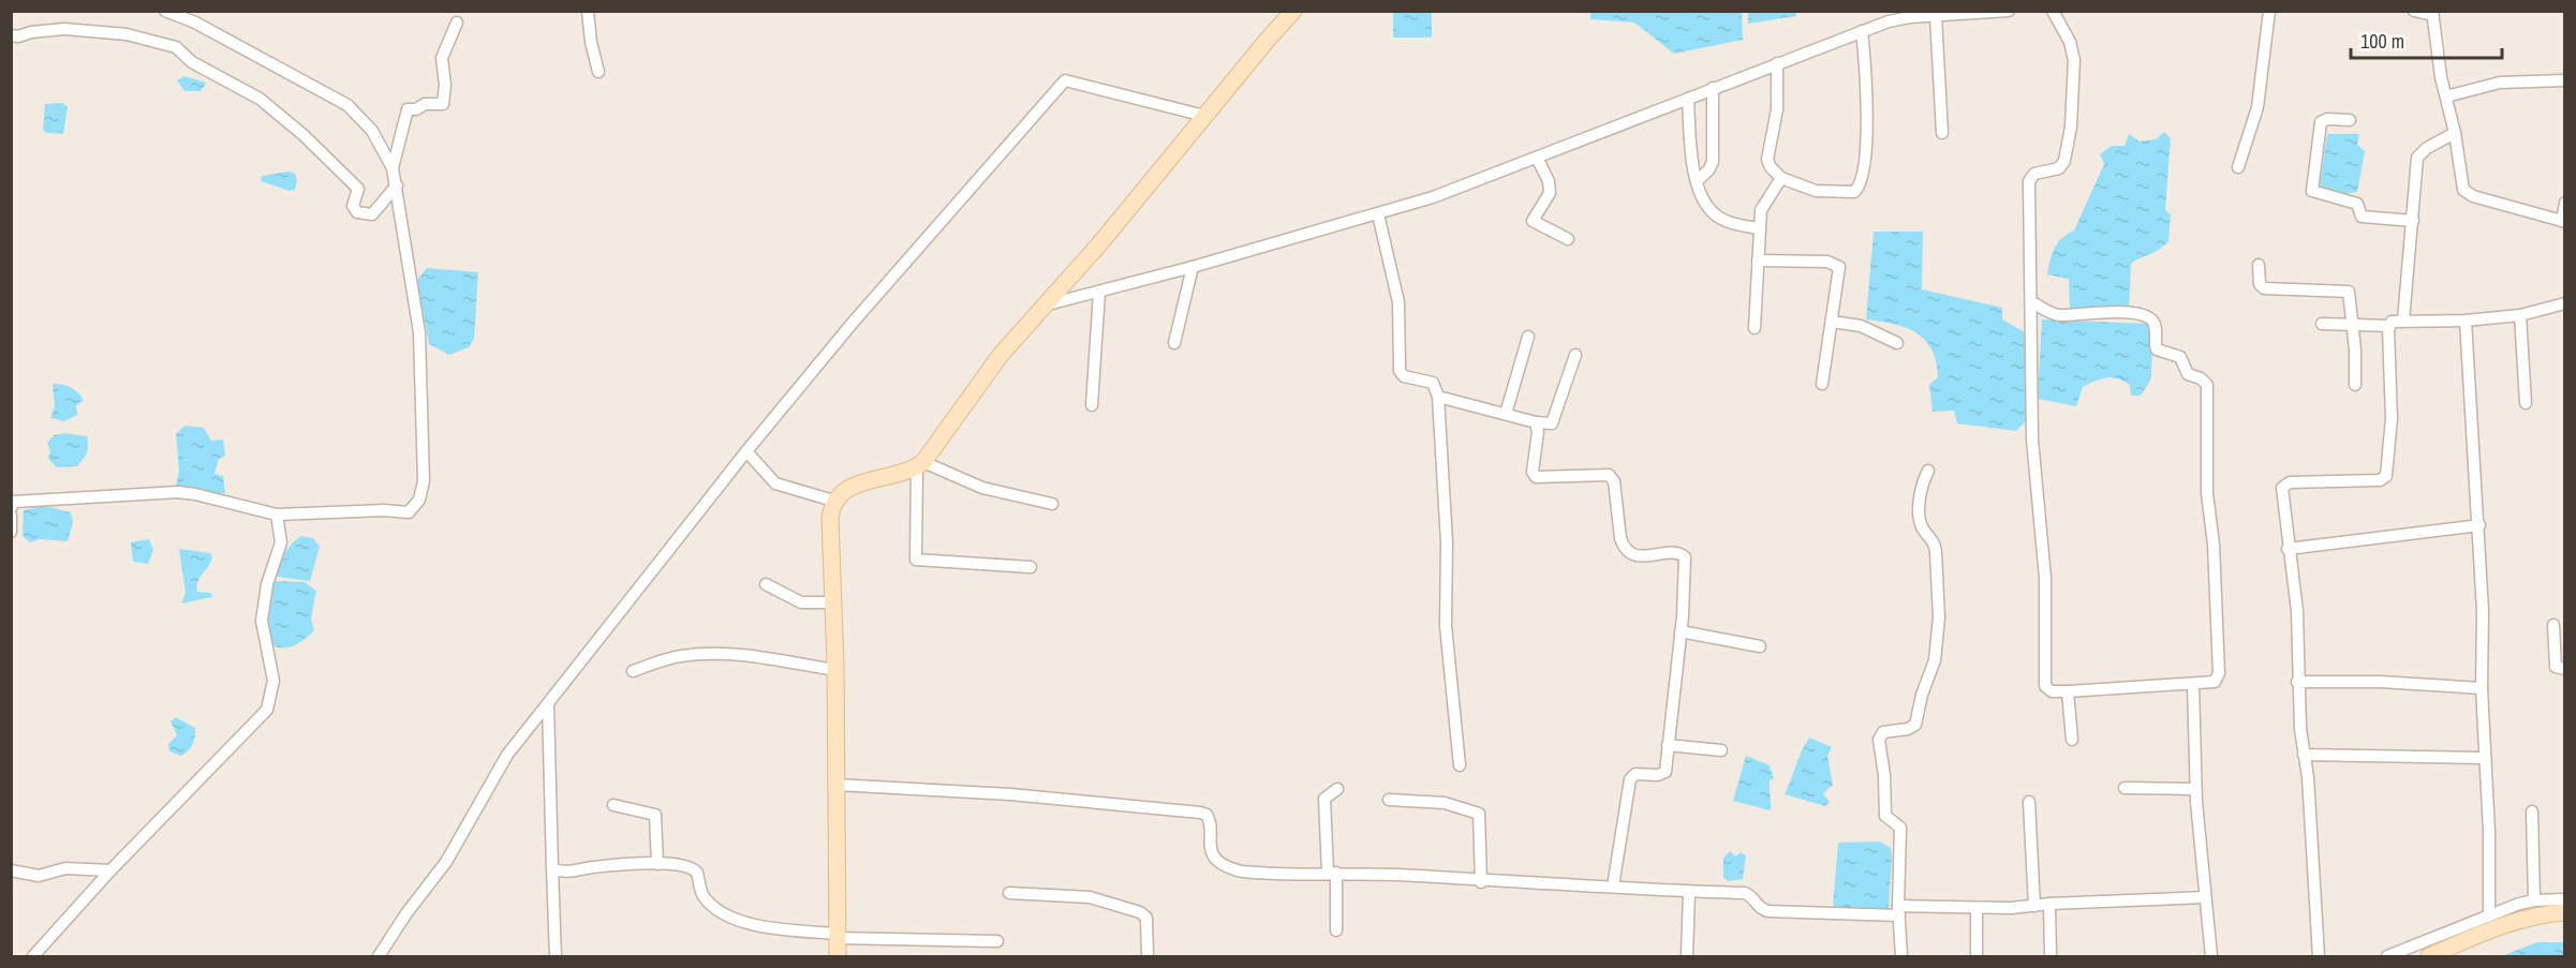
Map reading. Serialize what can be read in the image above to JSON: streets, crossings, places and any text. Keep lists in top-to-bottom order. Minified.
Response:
{"scale_bar":"100 m"}
